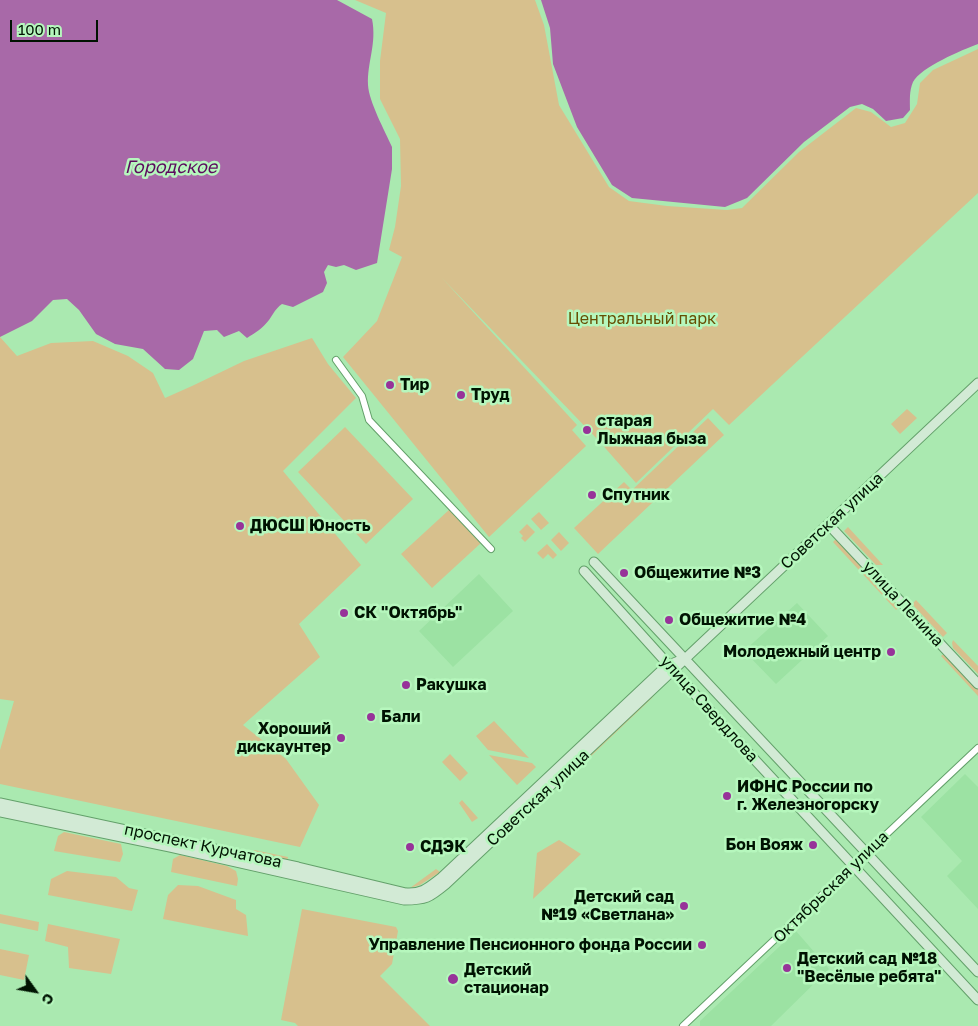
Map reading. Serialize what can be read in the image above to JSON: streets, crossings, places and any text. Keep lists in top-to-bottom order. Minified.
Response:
{"streets":{"main road":["Советская улица","улица Ленина","улица Свердлова","проспект Курчатова"],"street":["Октябрьская улица"]},"crossings":[["Советская улица","улица Ленина"],["Советская улица","улица Свердлова"],["Советская улица","проспект Курчатова"],["улица Свердлова","Октябрьская улица"]],"water":["Городское"],"parks":["Центральный парк"],"places":["Тир","Труд","старая Лыжная быза","Спутник","ДЮСШ Юность","Общежитие №3","СК \"Октябрь\"","Общежитие №4","Молодежный центр","Ракушка","Бали","Хороший дискаунтер","ИФНС России по г. Железногорску","Бон Вояж","СДЭК","Детский сад №19 «Светлана»","Управление Пенсионного фонда России","Детский сад №18 \"Весёлые ребята\"","Детский стационар"],"scale_bar":"100 m","north":"bottom right"}
